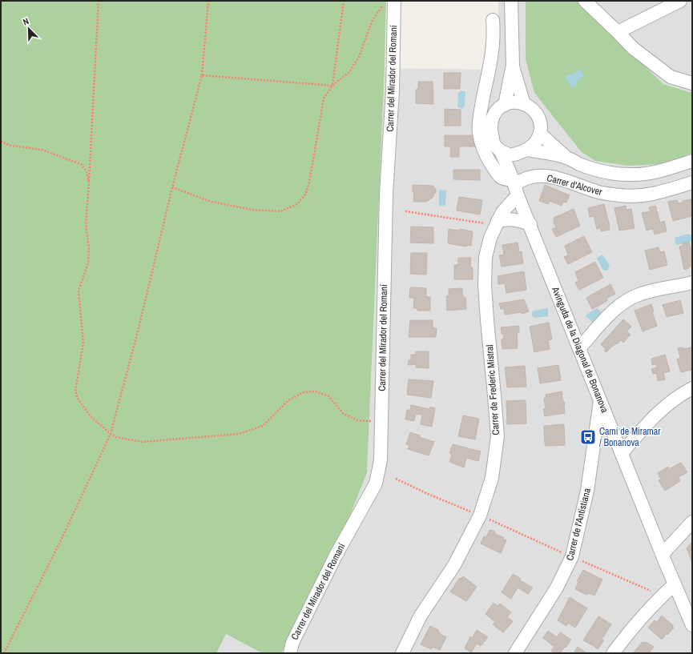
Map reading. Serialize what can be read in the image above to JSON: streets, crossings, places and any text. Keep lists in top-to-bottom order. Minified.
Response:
{"streets":{"street":["Carrer del Mirador del Romaní","Carrer d'Alcover","Avinguda de la Diagonal de Bonanova","Carrer de Frederic Mistral","Carrer de l'Antistiana"]},"crossings":[["Carrer d'Alcover","Avinguda de la Diagonal de Bonanova"],["Carrer d'Alcover","Carrer de Frederic Mistral"],["Avinguda de la Diagonal de Bonanova","Carrer de Frederic Mistral"],["Avinguda de la Diagonal de Bonanova","Carrer de l'Antistiana"]],"places":{"bus stop":["Camí de Miramar / Bonanova"]},"north":"top left"}
